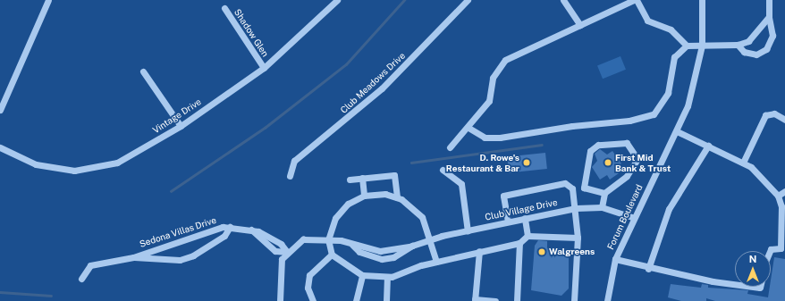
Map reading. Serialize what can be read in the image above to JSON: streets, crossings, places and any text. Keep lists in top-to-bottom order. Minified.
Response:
{"streets":{"street":["Shadow Glen","Club Meadows Drive","Vintage Drive","Club Village Drive","Forum Boulevard","Sedona Villas Drive"]},"crossings":[["Shadow Glen","Vintage Drive"],["Club Village Drive","Forum Boulevard"],["Club Village Drive","Sedona Villas Drive"]],"places":["D. Rowe's Restaurant & Bar","First Mid Bank & Trust","Walgreens"],"north":"top"}
